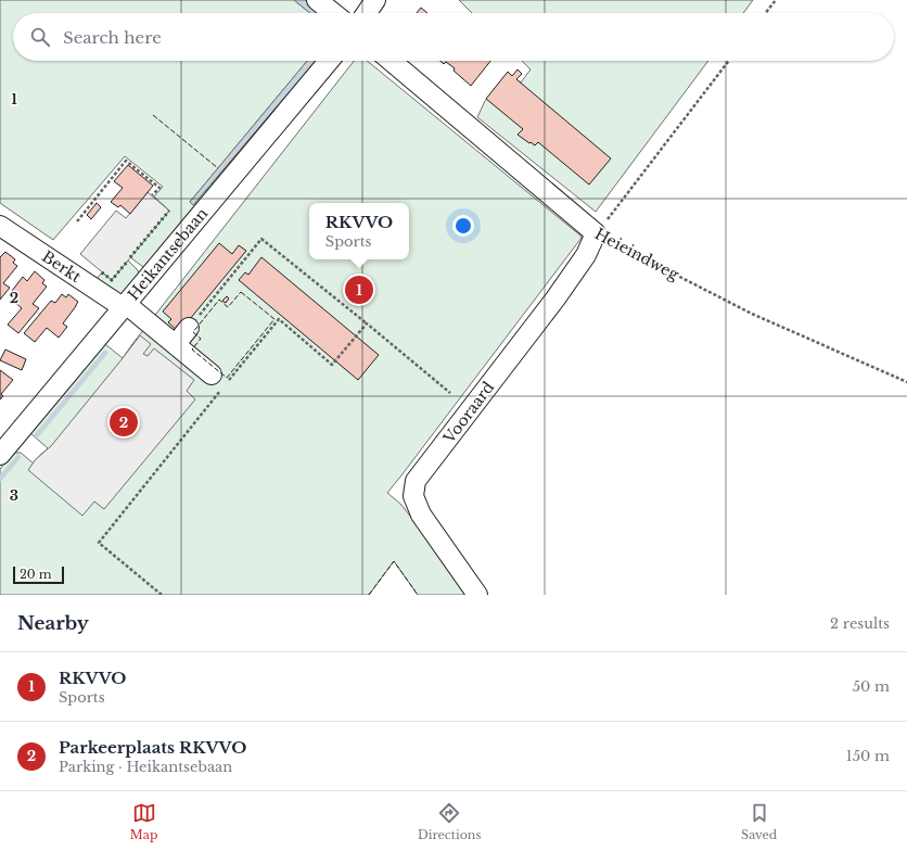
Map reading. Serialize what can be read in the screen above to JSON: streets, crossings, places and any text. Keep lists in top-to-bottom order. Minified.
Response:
{"streets":{"street":["Heikantsebaan","Heieindweg","Berkt","Vooraard"]},"crossings":[["Heikantsebaan","Berkt"],["Heieindweg","Vooraard"]],"scale_bar":"20 m","page":{"search":"Search here","popup":["RKVVO","Sports"],"pins":["1","2"],"scale":"20 m","heading":["Nearby","2 results"],"list":[{"mark":"1","name":"RKVVO","note":"Sports","value":"50 m"},{"mark":"2","name":"Parkeerplaats RKVVO","note":"Parking · Heikantsebaan","value":"150 m"}],"nav":["Map","Directions","Saved"]},"grid":{"rows":["1","2","3"]}}
